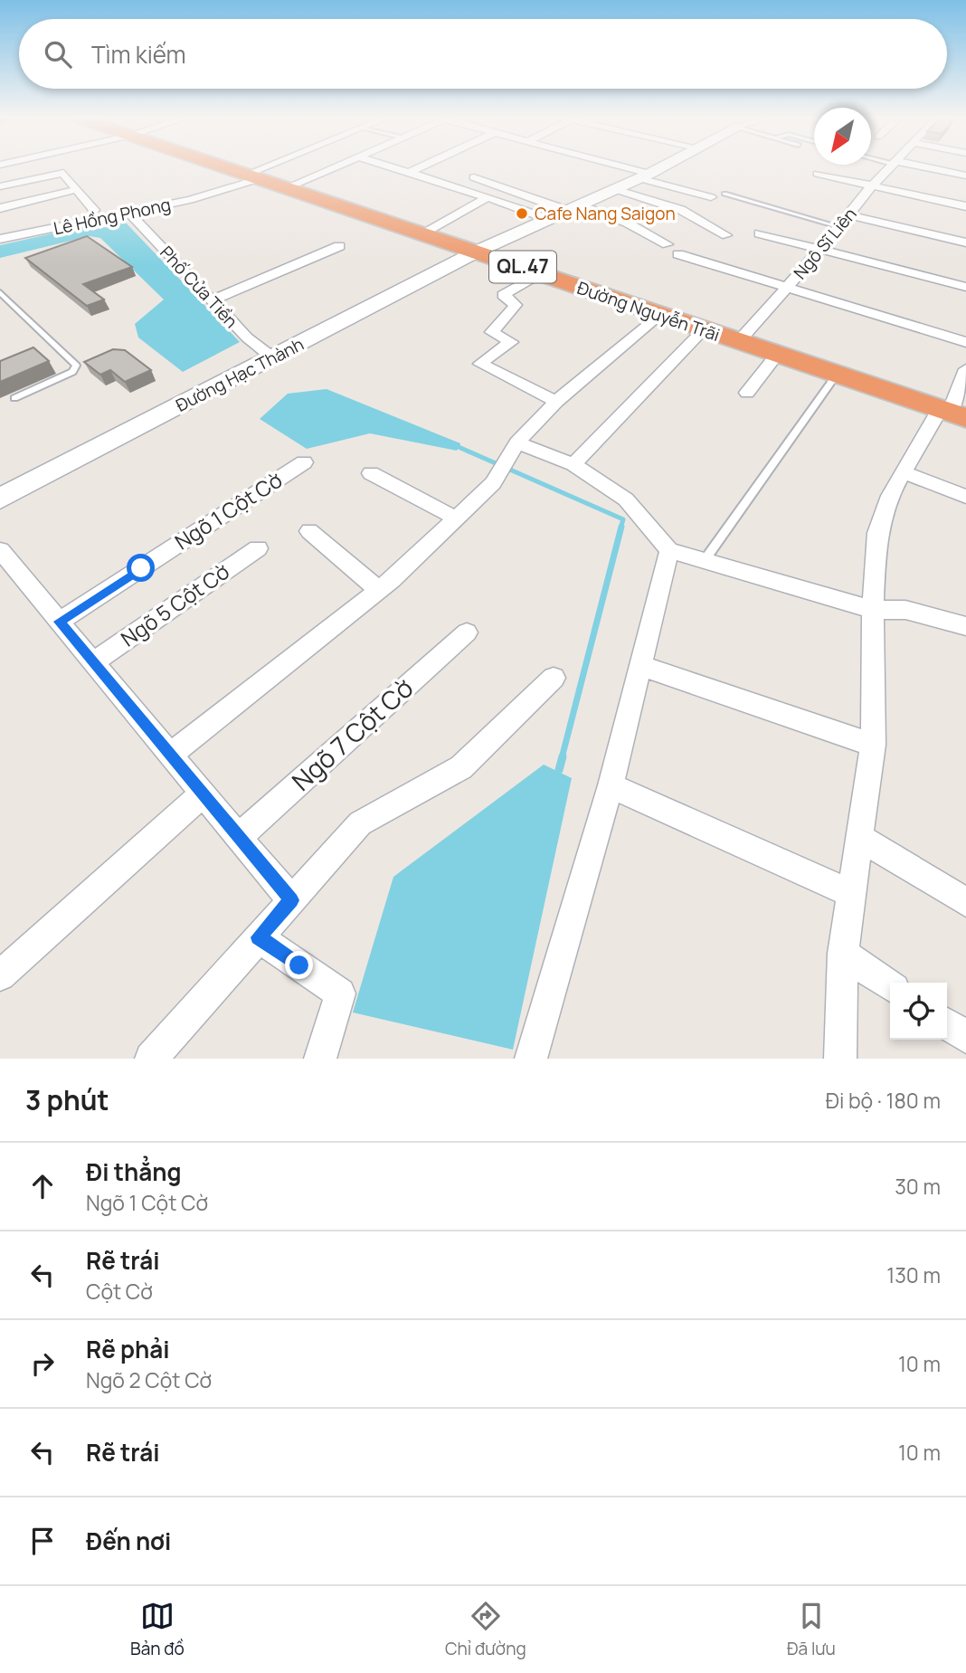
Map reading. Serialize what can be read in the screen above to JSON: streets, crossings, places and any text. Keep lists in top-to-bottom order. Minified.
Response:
{"streets":{"highway":["QL.47","Đường Nguyễn Trãi"],"street":["Lê Hồng Phong","Ngô Sĩ Liên","Phố Cửa Tiền","Đường Hạc Thành","Ngõ 1 Cột Cờ","Ngõ 5 Cột Cờ","Ngõ 7 Cột Cờ"]},"crossings":[["Lê Hồng Phong","Phố Cửa Tiền"],["Lê Hồng Phong","Đường Nguyễn Trãi"],["Ngô Sĩ Liên","Đường Nguyễn Trãi"],["Phố Cửa Tiền","Đường Hạc Thành"],["Đường Nguyễn Trãi","Đường Hạc Thành"]],"places":["Cafe Nang Saigon"],"north":"bottom left","page":{"search":"Tìm kiếm","heading":["3 phút","Đi bộ · 180 m"],"list":[["Đi thẳng","Ngõ 1 Cột Cờ","30 m"],["Rẽ trái","Cột Cờ","130 m"],["Rẽ phải","Ngõ 2 Cột Cờ","10 m"],["Rẽ trái","10 m"],"Đến nơi"],"nav":["Bản đồ","Chỉ đường","Đã lưu"]}}
